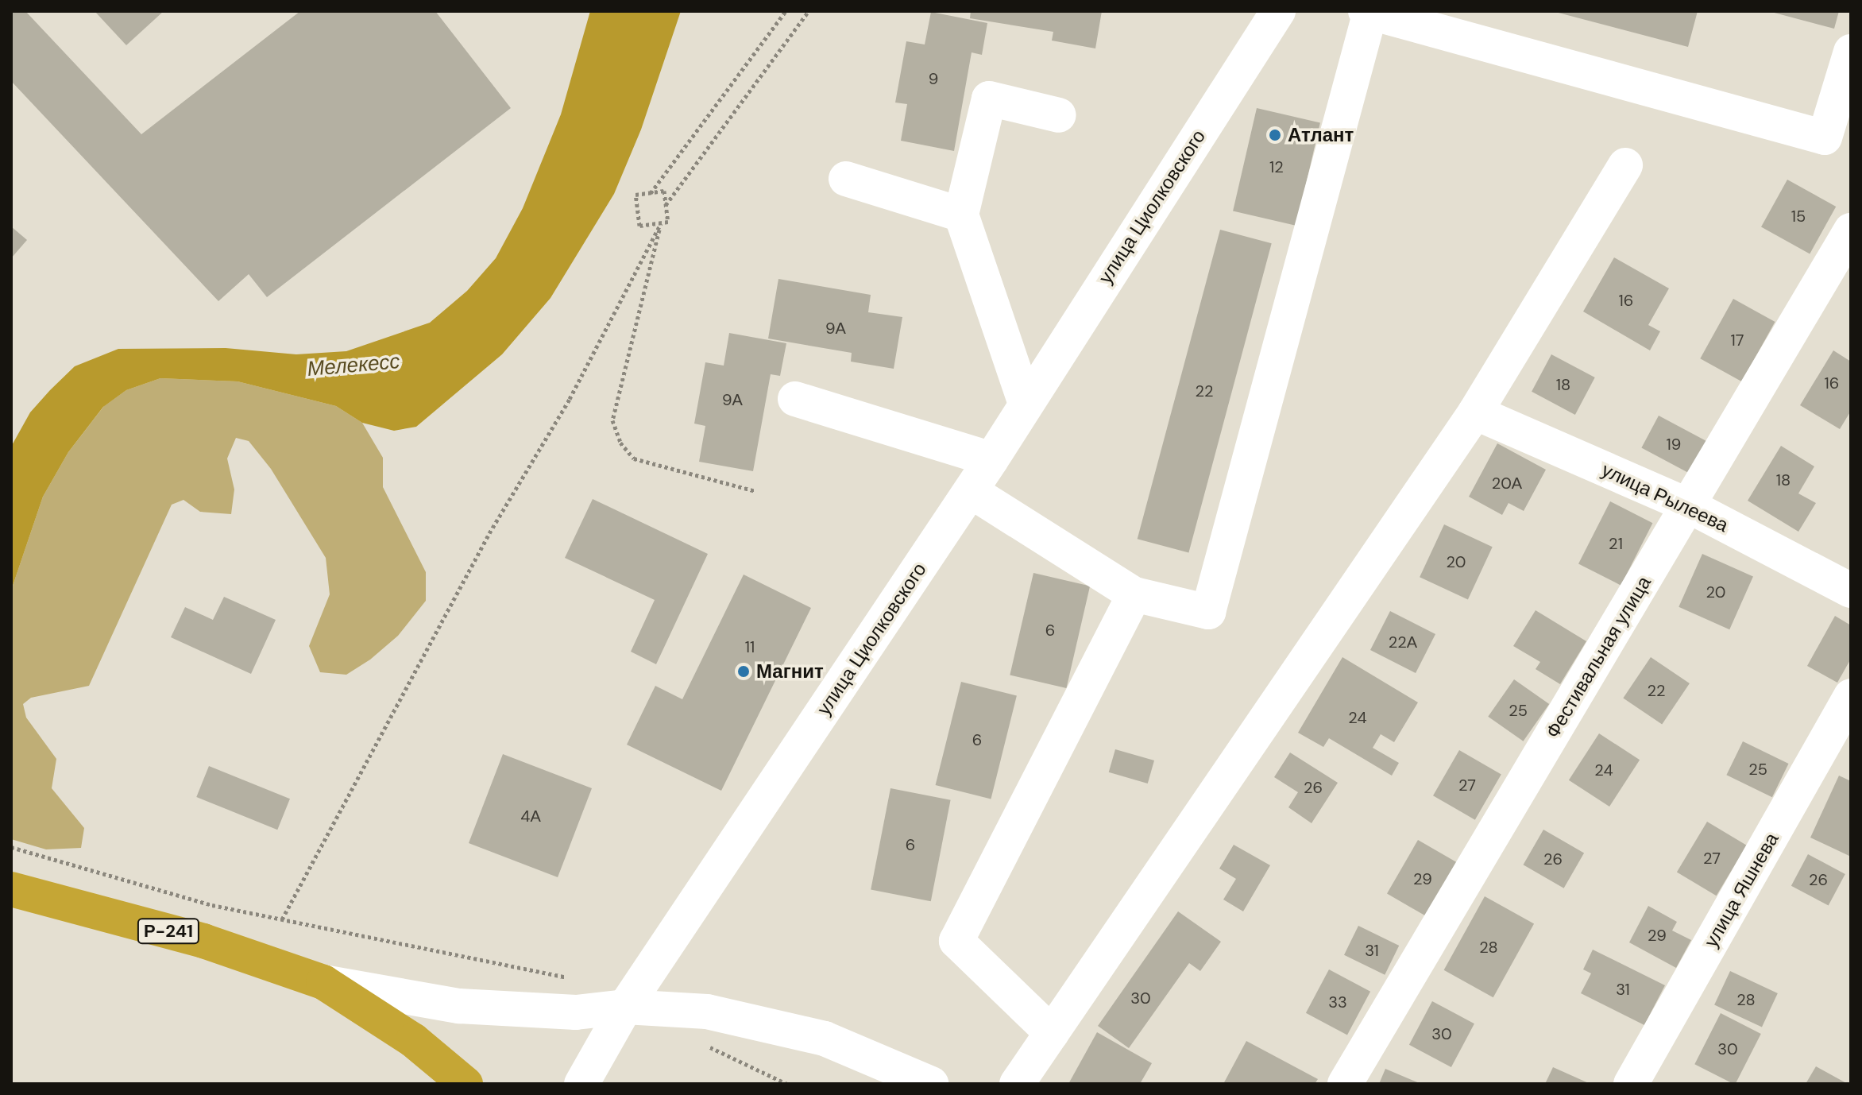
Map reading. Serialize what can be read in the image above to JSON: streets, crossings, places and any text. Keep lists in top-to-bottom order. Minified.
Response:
{"streets":{"highway":["Р-241"],"street":["улица Циолковского","улица Рылеева","Фестивальная улица","улица Яшнева"]},"crossings":[["улица Рылеева","Фестивальная улица"]],"water":["Мелекесс"],"places":["Атлант","Магнит"],"house_numbers":["9","12","15","16","9А","17","16","18","22","9А","19","18","20А","21","20","20","6","22А","11","22","25","24","6","25","24","27","26","4А","6","27","26","29","26","29","28","31","31","30","28","33","30","30"]}
